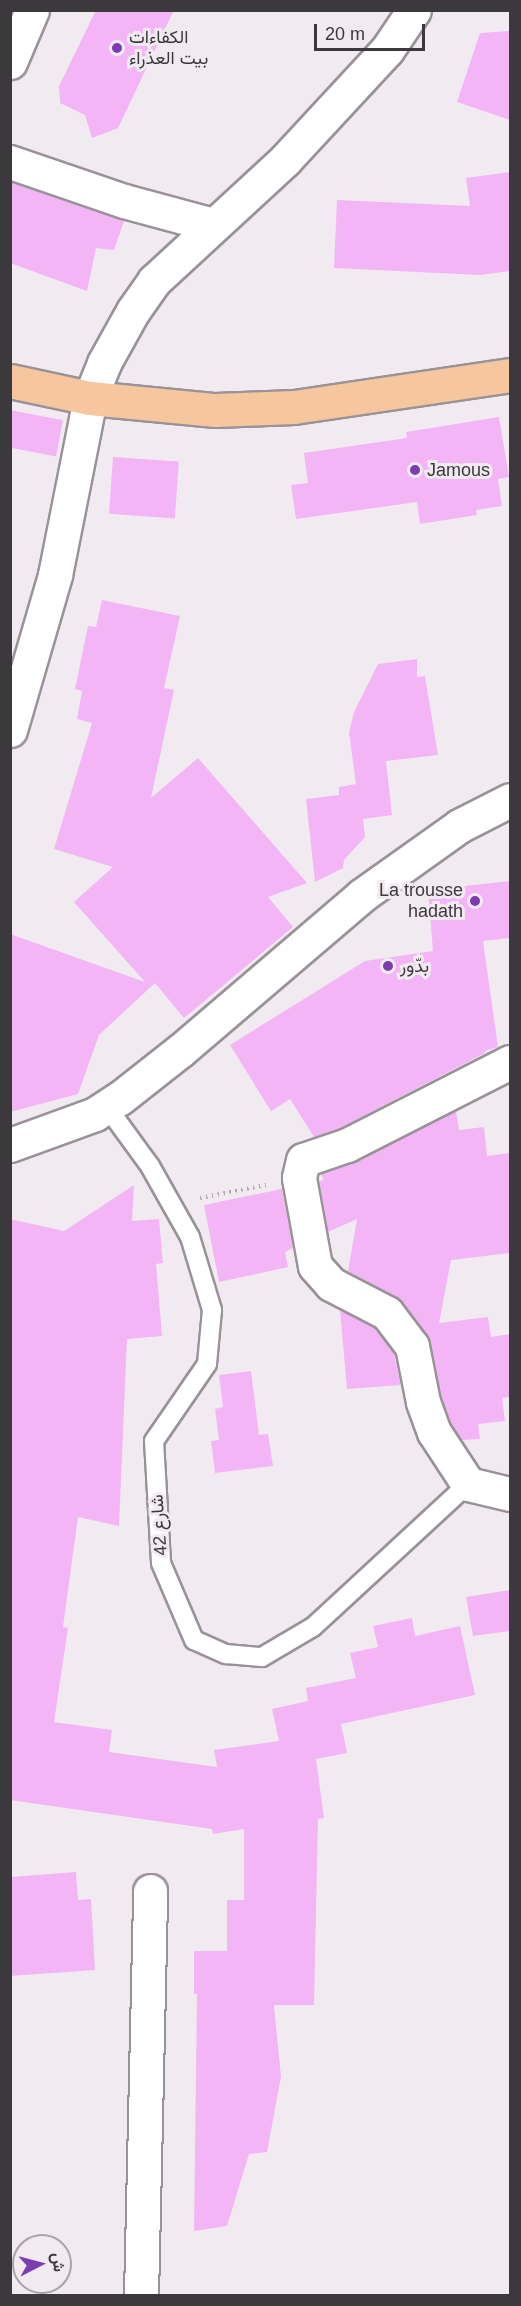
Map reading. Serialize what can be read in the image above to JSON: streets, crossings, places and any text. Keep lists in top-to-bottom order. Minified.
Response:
{"streets":{"lane":["شارع 42"]},"places":["الكفاءات بيت العذراء","Jamous","La trousse hadath","بدّور"],"scale_bar":"20 m","north":"right"}
